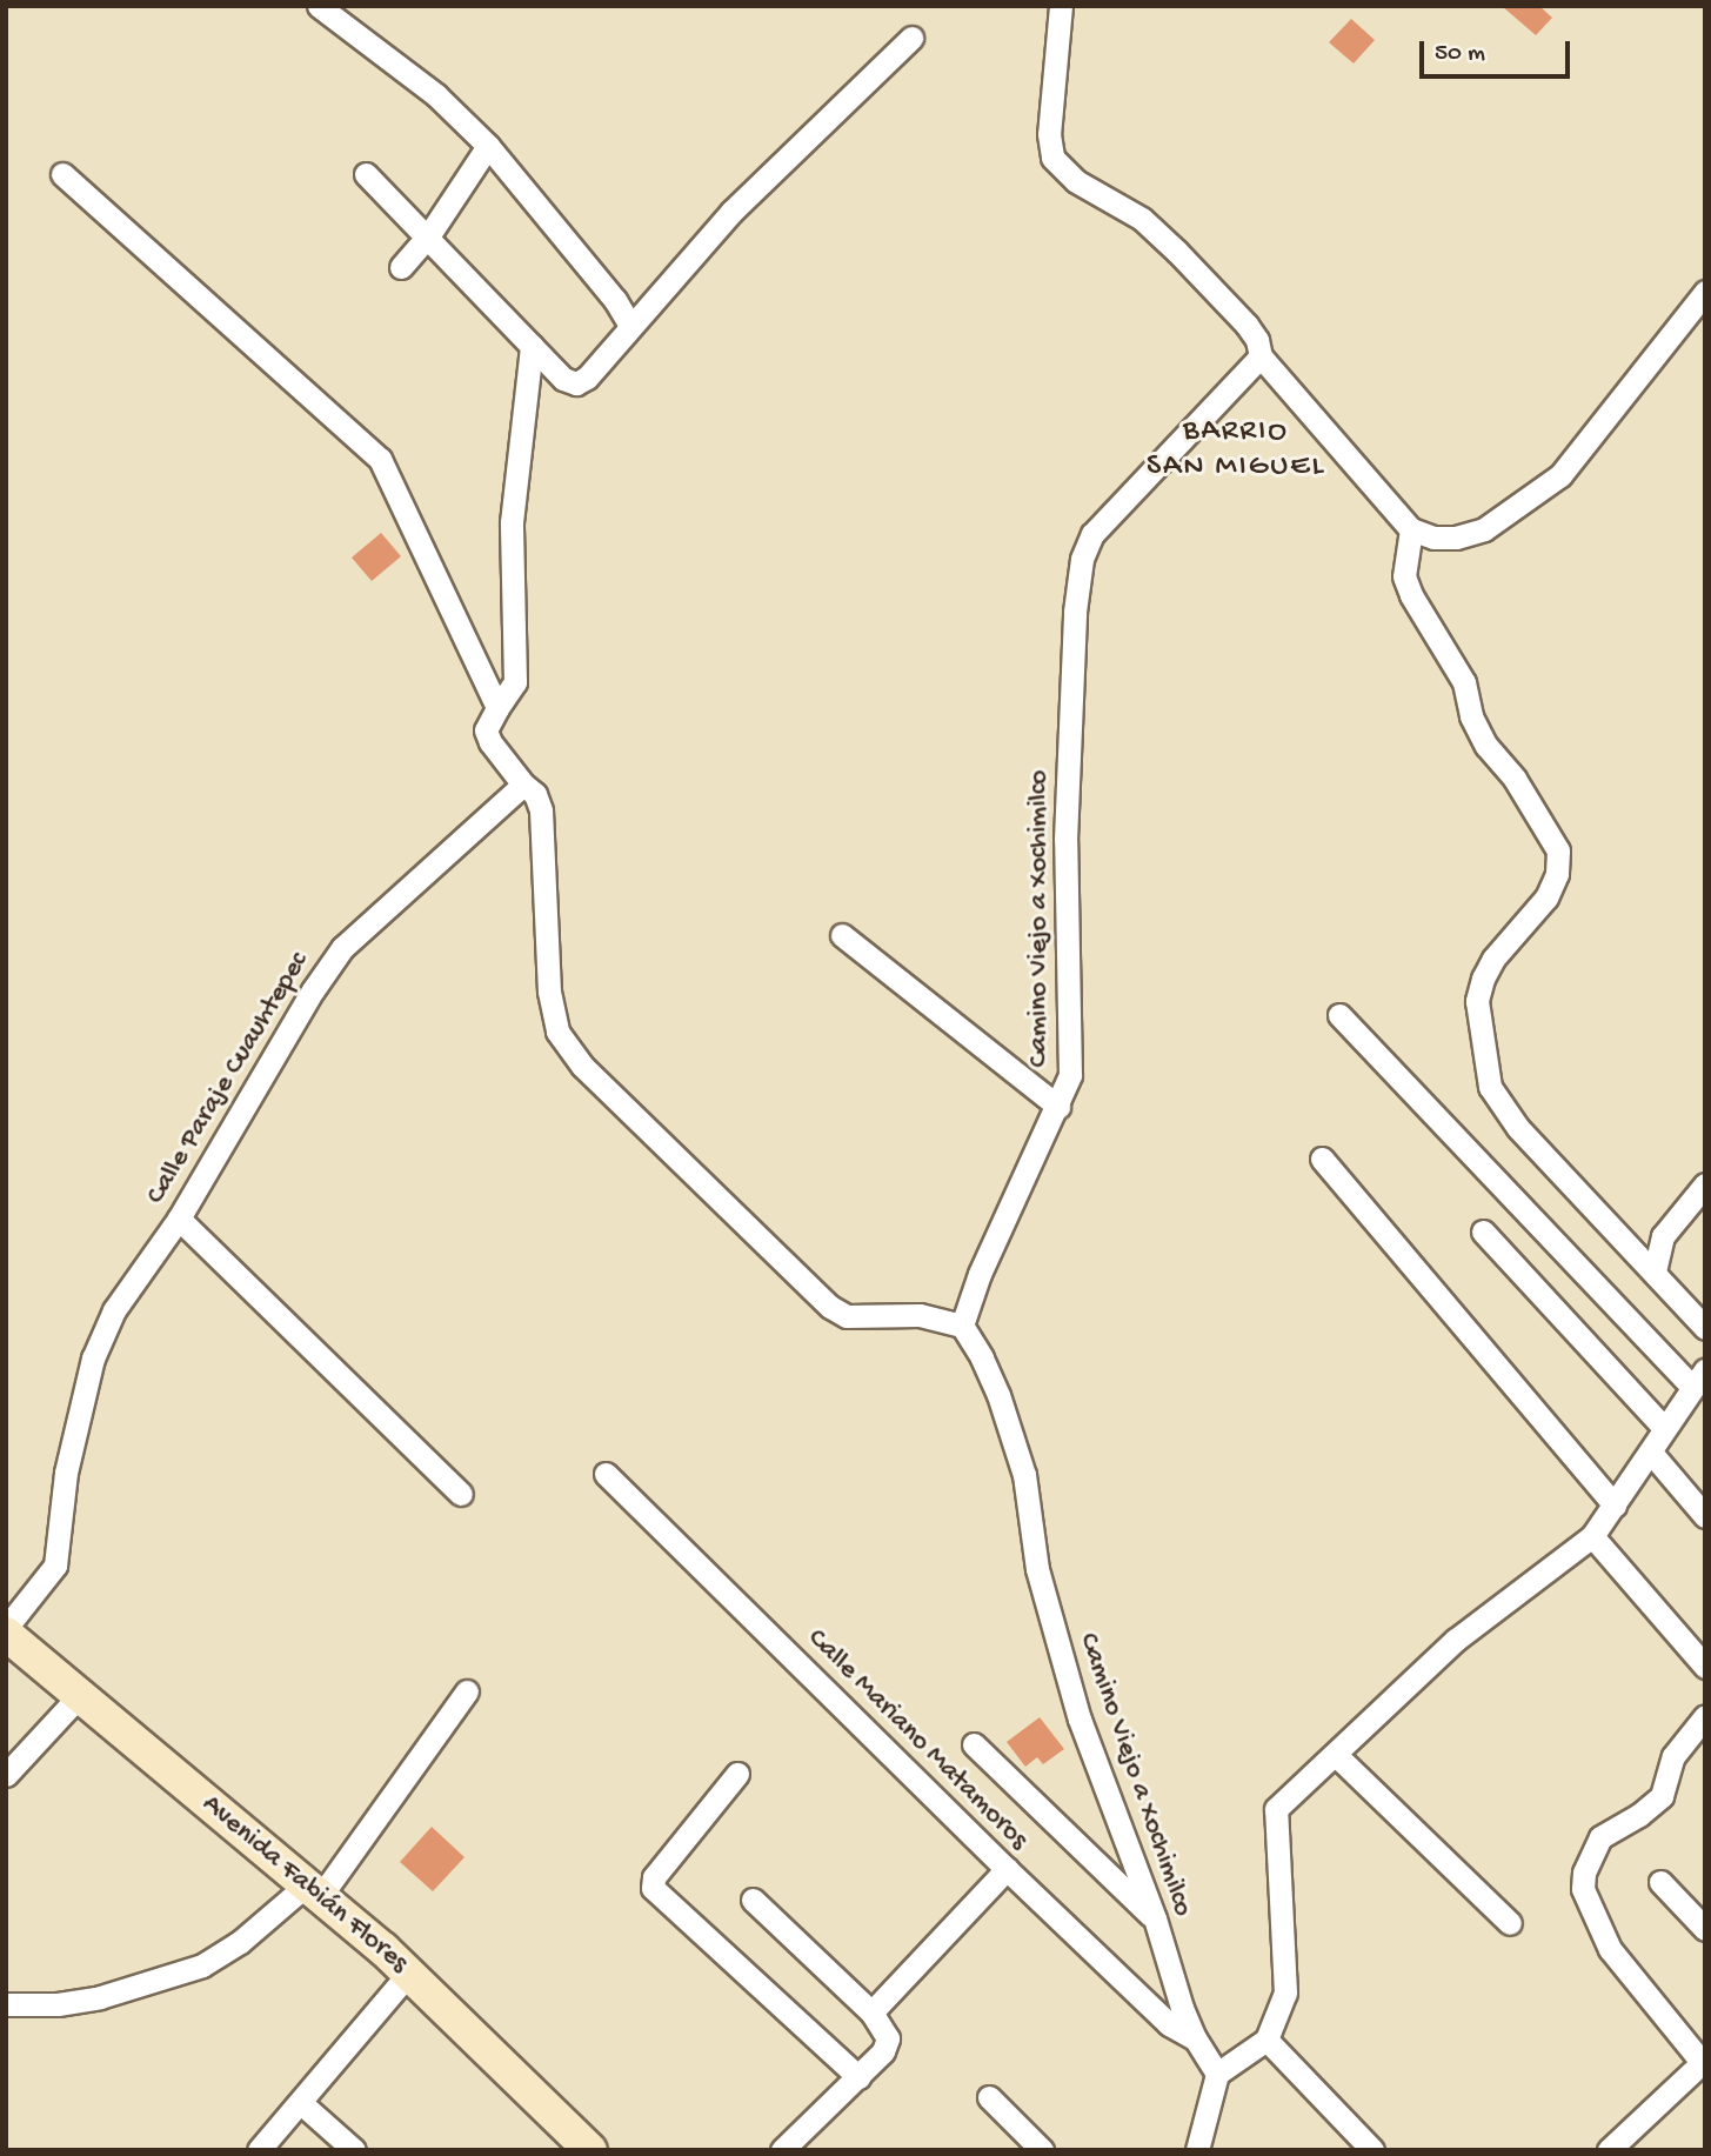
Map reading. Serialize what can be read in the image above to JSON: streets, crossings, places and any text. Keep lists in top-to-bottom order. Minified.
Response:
{"streets":{"main road":["Avenida Fabián Flores"],"street":["Camino Viejo a Xochimilco","Calle Paraje Cuauhtepec","Calle Mariano Matamoros"]},"crossings":[["Camino Viejo a Xochimilco","Calle Mariano Matamoros"],["Calle Paraje Cuauhtepec","Avenida Fabián Flores"]],"districts":["BARRIO SAN MIGUEL"],"scale_bar":"50 m"}
